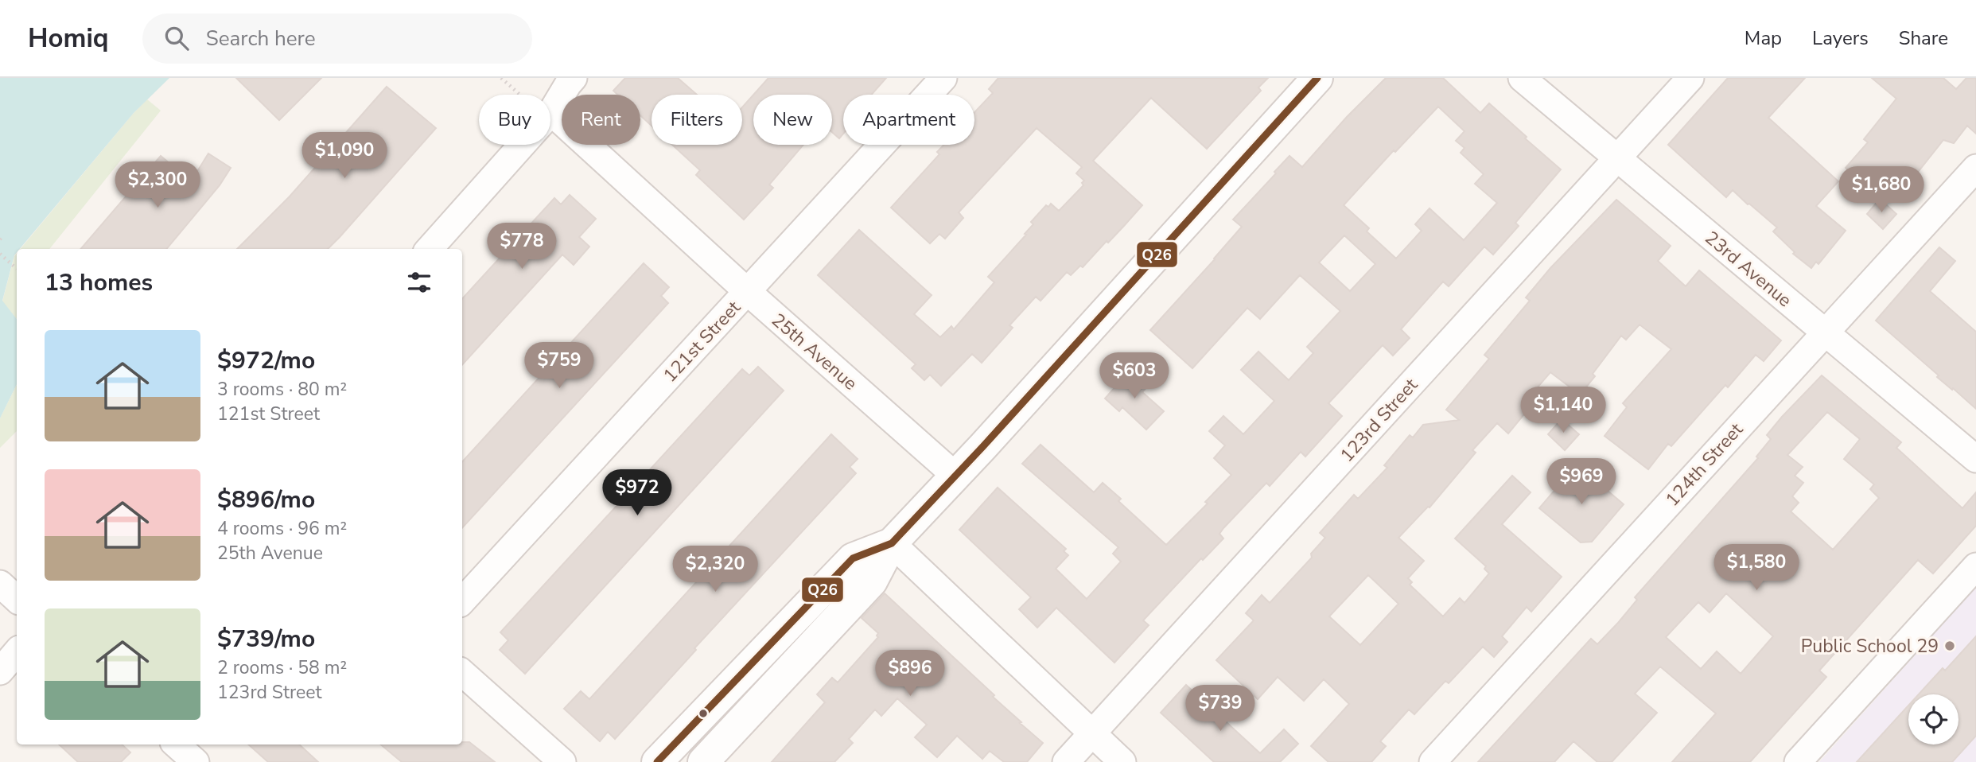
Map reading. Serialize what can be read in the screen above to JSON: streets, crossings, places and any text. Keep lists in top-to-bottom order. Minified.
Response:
{"streets":{"street":["23rd Avenue","121st Street","25th Avenue","123rd Street","124th Street"]},"crossings":[["23rd Avenue","123rd Street"],["23rd Avenue","124th Street"],["121st Street","25th Avenue"]],"places":["Public School 29"],"lines":["transit line Q26"],"page":{"header":"Homiq","search":"Search here","nav":["Map","Layers","Share"],"chip":["Buy","Rent","Filters","New","Apartment"],"price":["$1,090","$2,300","$1,680","$778","$759","$603","$1,140","$969","$972","$1,580","$2,320","$896","$739"],"heading":"13 homes","list":[{"name":"$972/mo","note":"3 rooms · 80 m² · 121st Street"},{"name":"$896/mo","note":"4 rooms · 96 m² · 25th Avenue"},{"name":"$739/mo","note":"2 rooms · 58 m² · 123rd Street"}]}}
